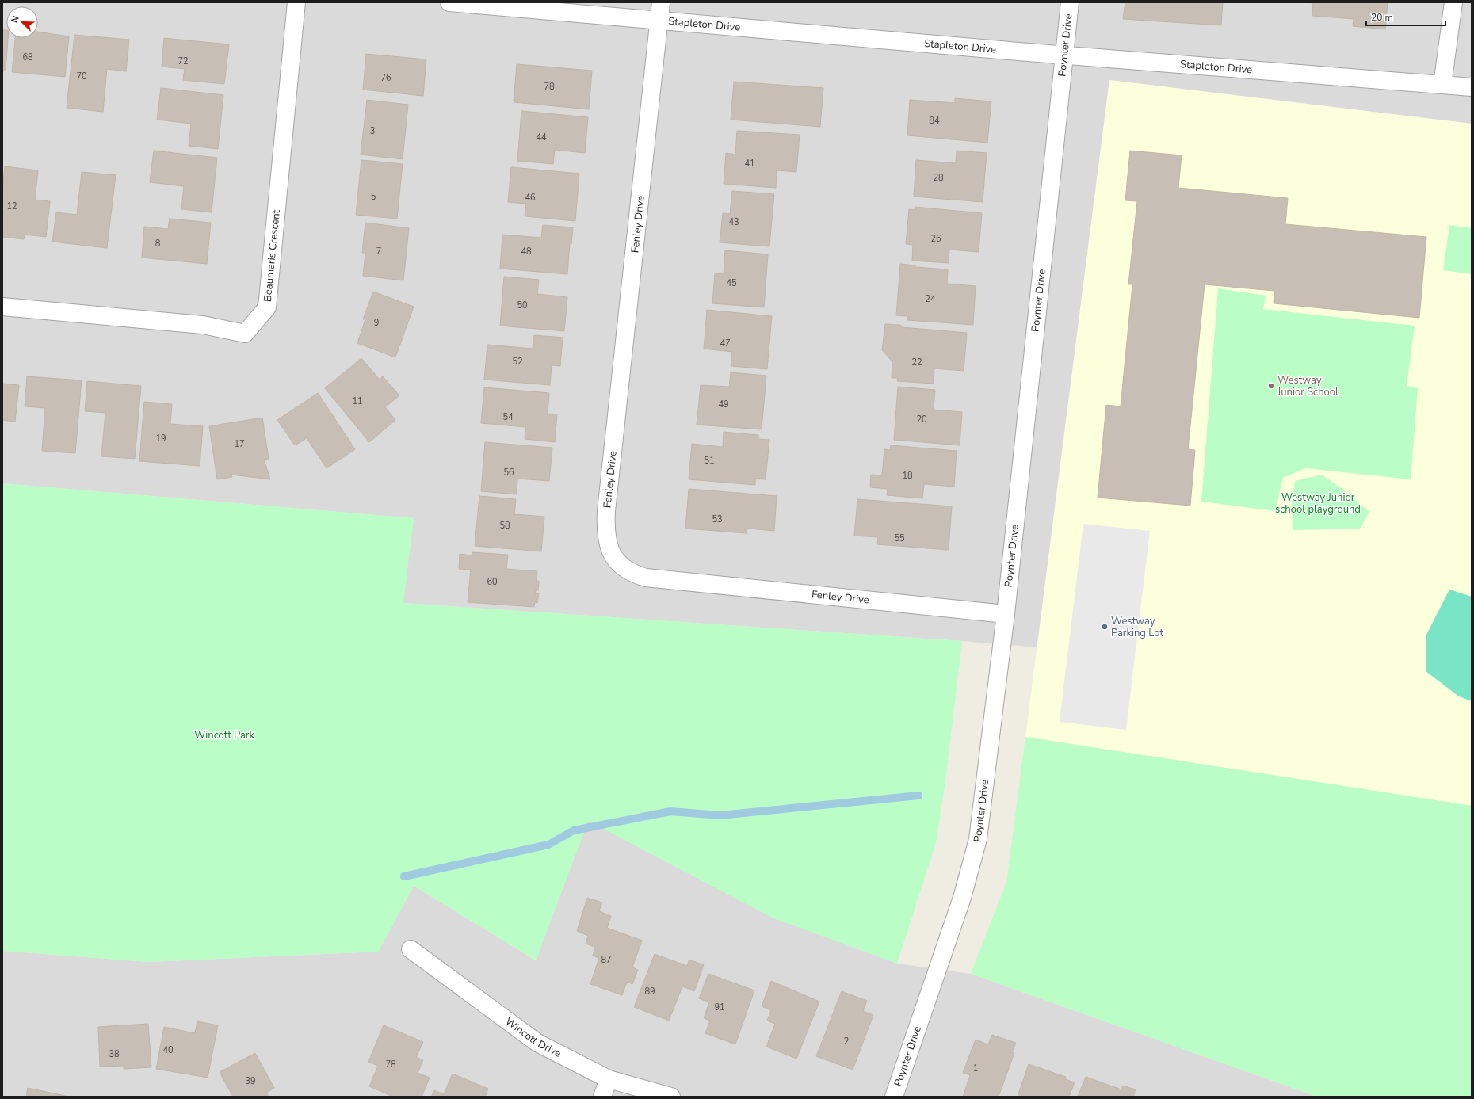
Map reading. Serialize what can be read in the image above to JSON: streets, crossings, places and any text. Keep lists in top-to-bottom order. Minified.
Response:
{"streets":{"street":["Stapleton Drive","Poynter Drive","Fenley Drive","Beaumaris Crescent","Wincott Drive"]},"crossings":[["Stapleton Drive","Poynter Drive"],["Stapleton Drive","Fenley Drive"],["Poynter Drive","Fenley Drive"]],"parks":["Westway Junior school playground","Wincott Park"],"places":["Westway Junior School","Westway Parking Lot"],"house_numbers":["68","72","70","76","78","84","3","44","41","28","5","46","12","43","26","8","7","48","45","24","50","9","47","52","22","11","49","54","20","19","17","51","56","18","53","58","55","60","87","89","91","2","40","38","78","1","39"],"scale_bar":"20 m","north":"top left"}
